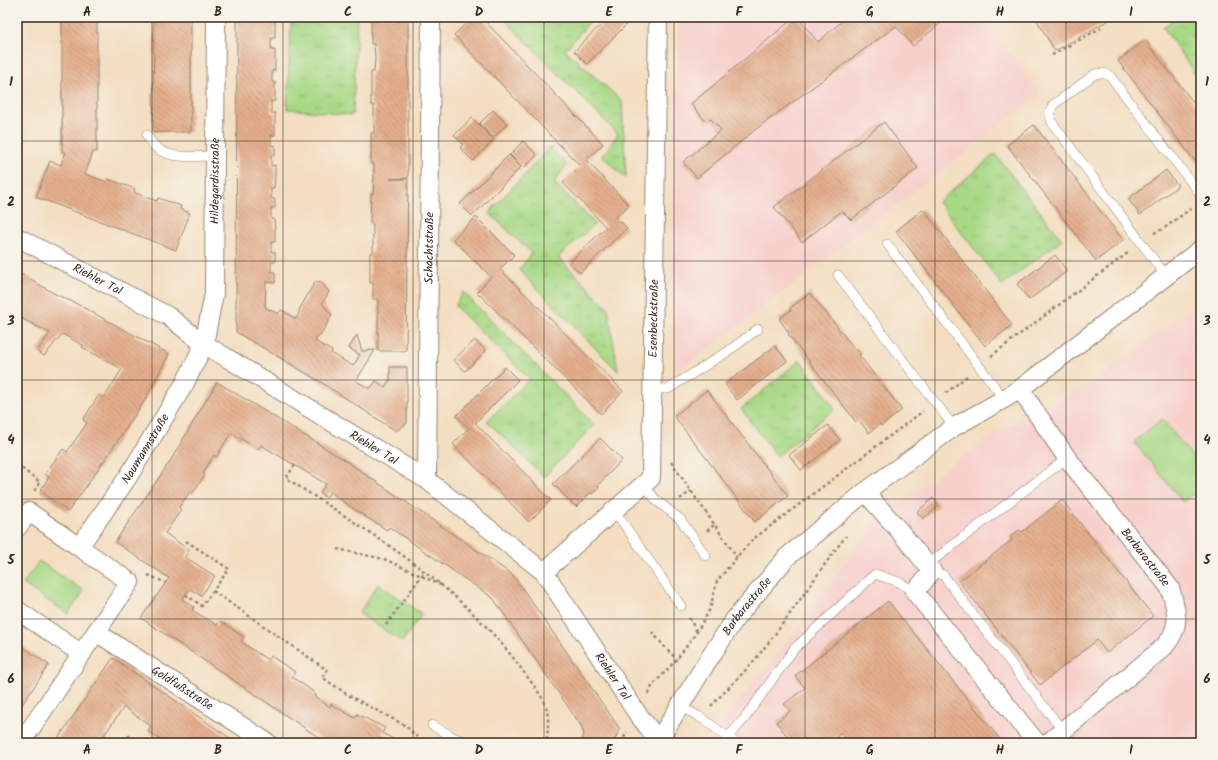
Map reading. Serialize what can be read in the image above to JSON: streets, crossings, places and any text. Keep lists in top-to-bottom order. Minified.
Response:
{"streets":{"street":["Hildegardisstraße","Schachtstraße","Riehler Tal","Esenbeckstraße","Naumannstraße","Barbarastraße","Goldfußstraße"]},"crossings":[["Hildegardisstraße","Riehler Tal"],["Hildegardisstraße","Naumannstraße"],["Schachtstraße","Riehler Tal"],["Riehler Tal","Esenbeckstraße"],["Riehler Tal","Naumannstraße"],["Riehler Tal","Barbarastraße"]],"grid":{"columns":["A","B","C","D","E","F","G","H","I"],"rows":["1","2","3","4","5","6"]}}
